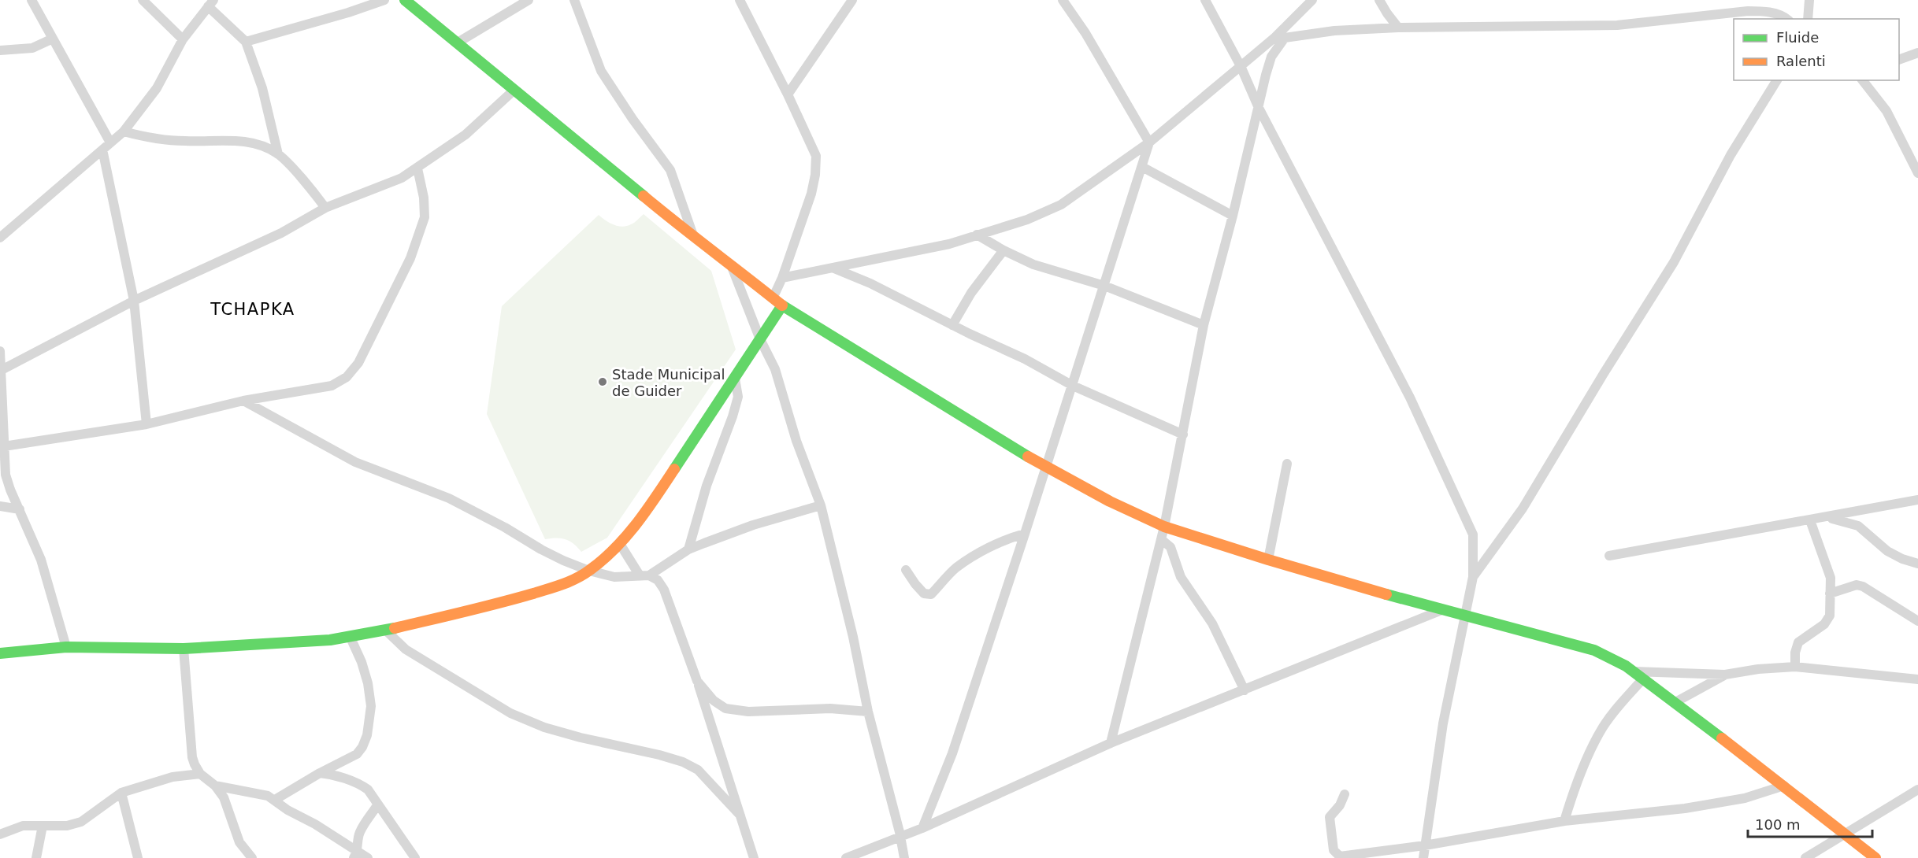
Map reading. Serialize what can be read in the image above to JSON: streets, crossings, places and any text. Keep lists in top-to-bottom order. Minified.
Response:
{"districts":["TCHAPKA"],"places":["Stade Municipal de Guider"],"legend":["Fluide","Ralenti"],"scale_bar":"100 m"}
